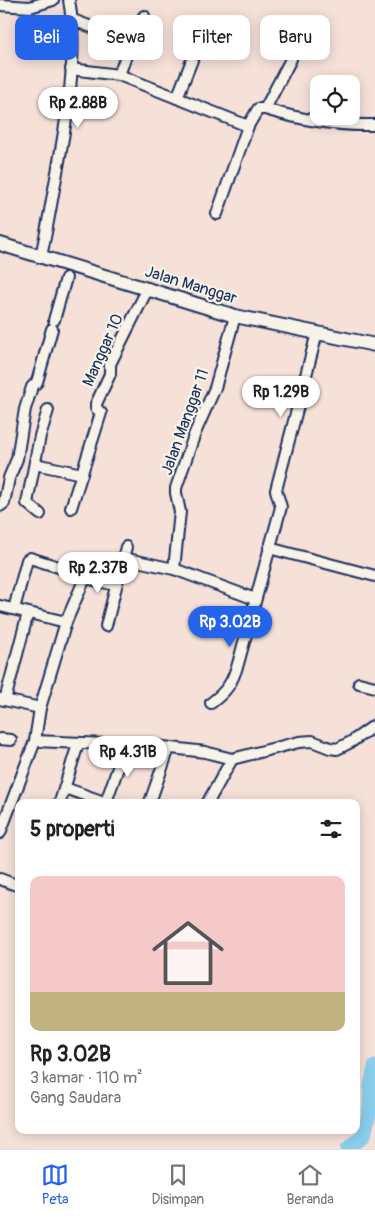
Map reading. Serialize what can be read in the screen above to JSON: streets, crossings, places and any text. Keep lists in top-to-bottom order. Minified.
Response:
{"streets":{"main road":["Jalan Manggar"],"street":["Manggar 10","Jalan Manggar 11"]},"crossings":[["Jalan Manggar","Manggar 10"],["Jalan Manggar","Jalan Manggar 11"]],"page":{"chip":["Beli","Sewa","Filter","Baru"],"price":["Rp 2.88B","Rp 1.29B","Rp 2.37B","Rp 3.02B","Rp 4.31B"],"heading":"5 properti","list":[{"name":"Rp 3.02B","note":"3 kamar · 110 m² · Gang Saudara"}],"tabs":["Peta","Disimpan","Beranda"]}}
